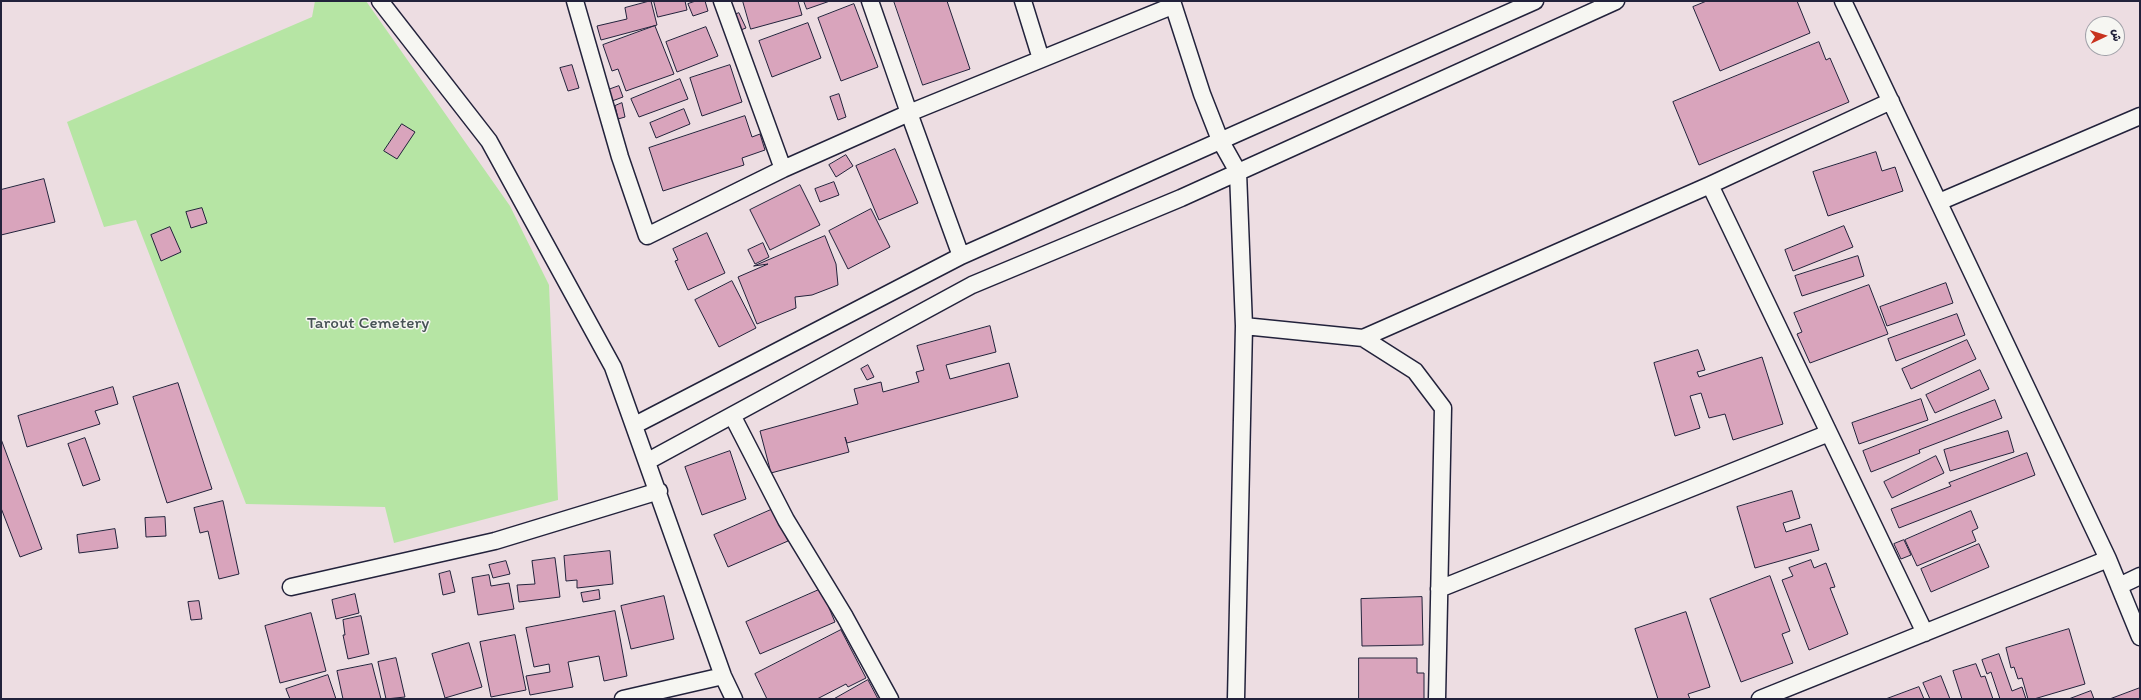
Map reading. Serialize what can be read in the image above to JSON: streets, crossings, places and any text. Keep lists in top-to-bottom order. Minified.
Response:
{"parks":["Tarout Cemetery"],"north":"right"}
